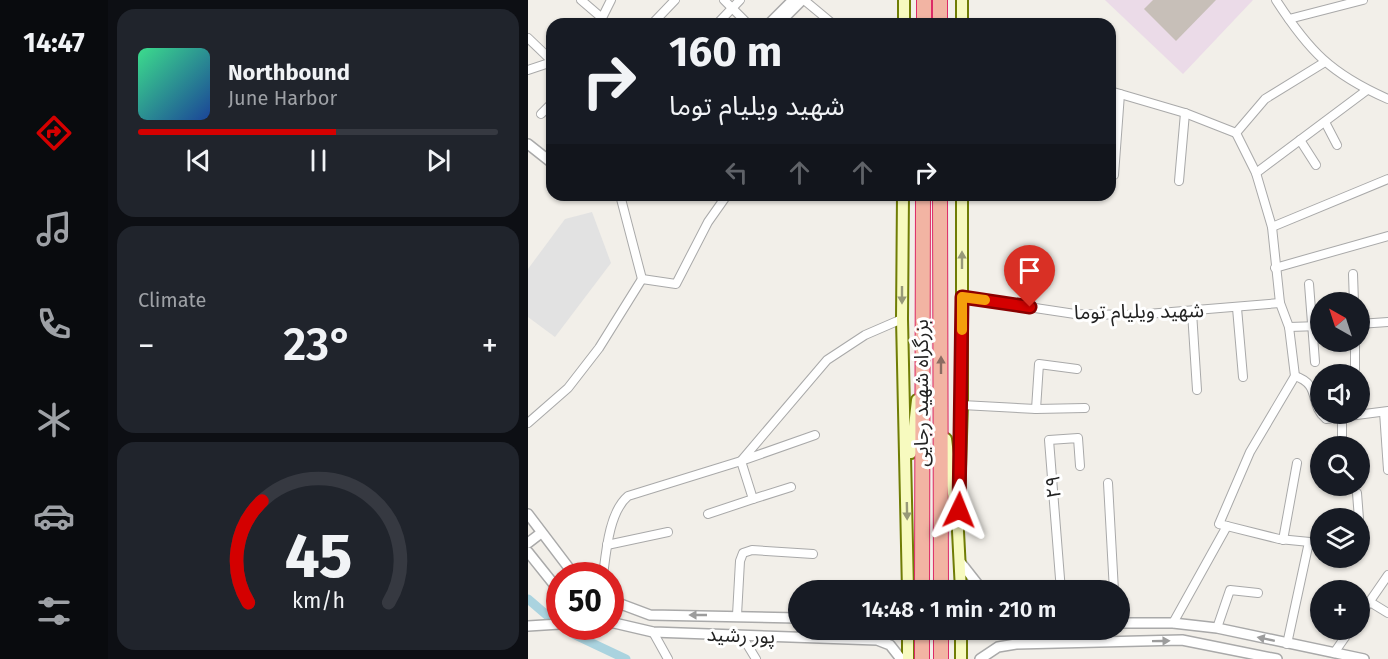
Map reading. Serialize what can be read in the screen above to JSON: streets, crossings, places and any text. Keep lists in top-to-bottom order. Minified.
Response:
{"streets":{"highway":["بزرگراه شهید رجایی"],"street":["شهید ویلیام توما","۲۹","پور رشید"]},"north":"top left","page":{"tabs":"14:47","turn":["160 m","شهید ویلیام توما"],"song":["Northbound","June Harbor"],"tile":"Climate","map_buttons":"+","heat":["−","23°","+"],"limit":"50","trip":"14:48 · 1 min · 210 m","gauge":["45","km/h"]}}
